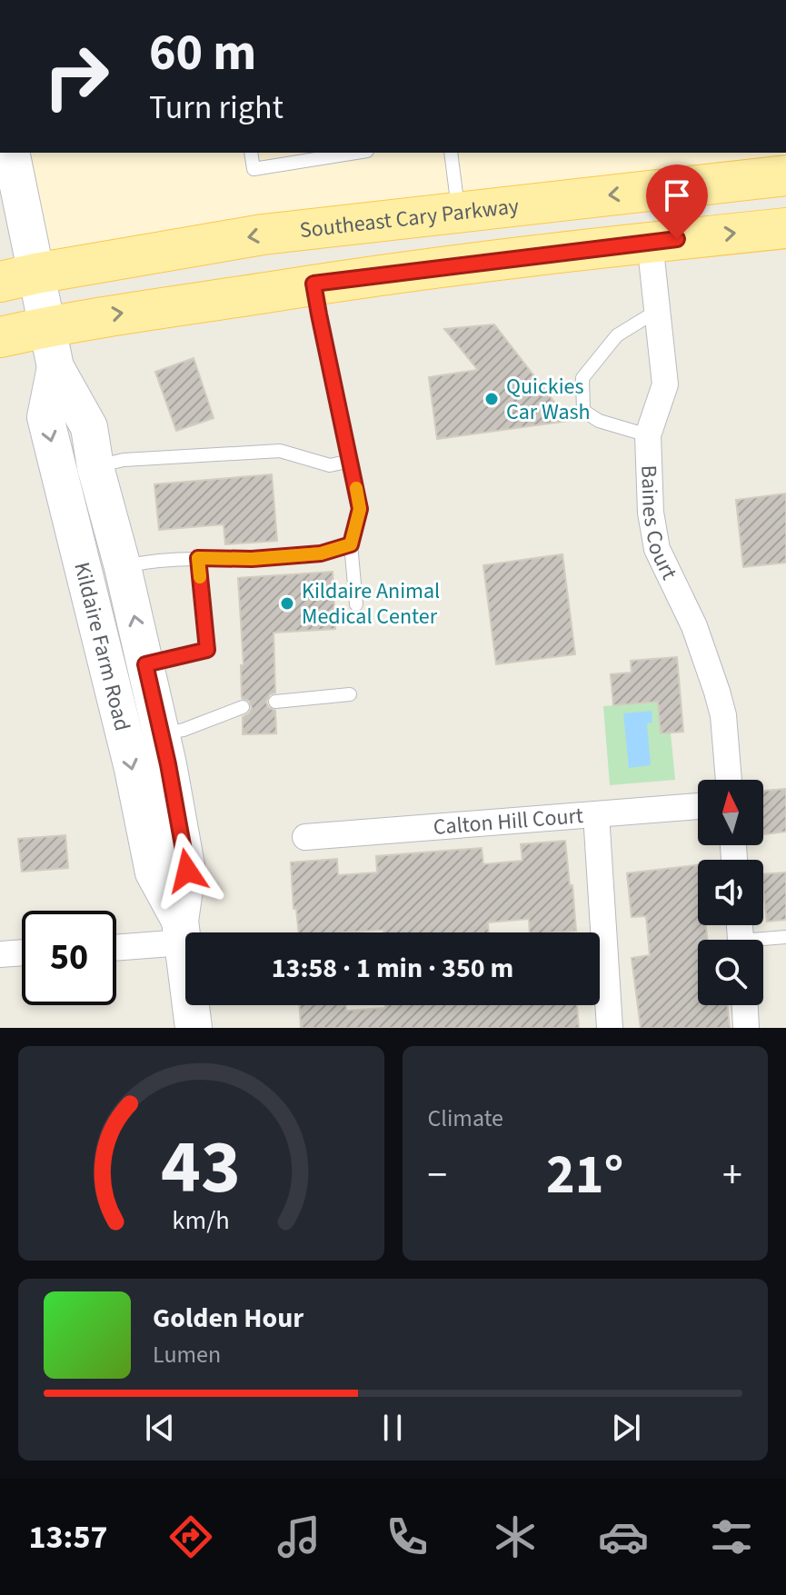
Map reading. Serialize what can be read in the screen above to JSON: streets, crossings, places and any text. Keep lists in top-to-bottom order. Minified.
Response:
{"streets":{"main road":["Southeast Cary Parkway","Kildaire Farm Road"],"street":["Baines Court","Calton Hill Court"]},"crossings":[["Southeast Cary Parkway","Kildaire Farm Road"]],"places":["Quickies Car Wash","Kildaire Animal Medical Center"],"north":"top","page":{"turn":["60 m","Turn right"],"limit":"50","trip":"13:58 · 1 min · 350 m","tile":"Climate","heat":["−","21°","+"],"song":["Golden Hour","Lumen"],"tabs":"13:57","gauge":["43","km/h"]}}
